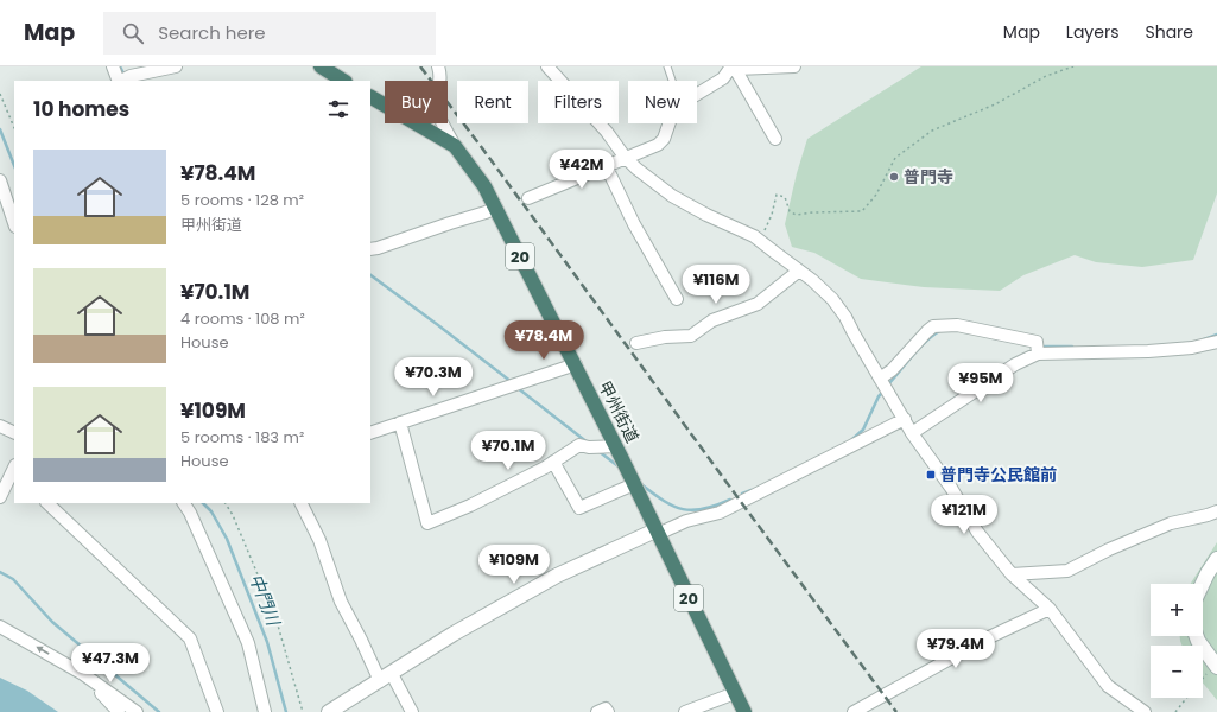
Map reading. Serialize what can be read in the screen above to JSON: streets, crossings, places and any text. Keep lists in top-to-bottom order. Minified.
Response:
{"streets":{"highway":["20","甲州街道"]},"water":["中門川"],"places":{"other":["普門寺"],"transit":["普門寺公民館前"]},"page":{"header":"Map","search":"Search here","nav":["Map","Layers","Share"],"chip":["Buy","Rent","Filters","New"],"heading":"10 homes","list":[{"name":"¥78.4M","note":"5 rooms · 128 m² · 甲州街道"},{"name":"¥70.1M","note":"4 rooms · 108 m² · House"},{"name":"¥109M","note":"5 rooms · 183 m² · House"}],"price":["¥42M","¥116M","¥78.4M","¥70.3M","¥95M","¥70.1M","¥121M","¥109M","¥79.4M","¥47.3M"],"map_buttons":["+","−"]}}
